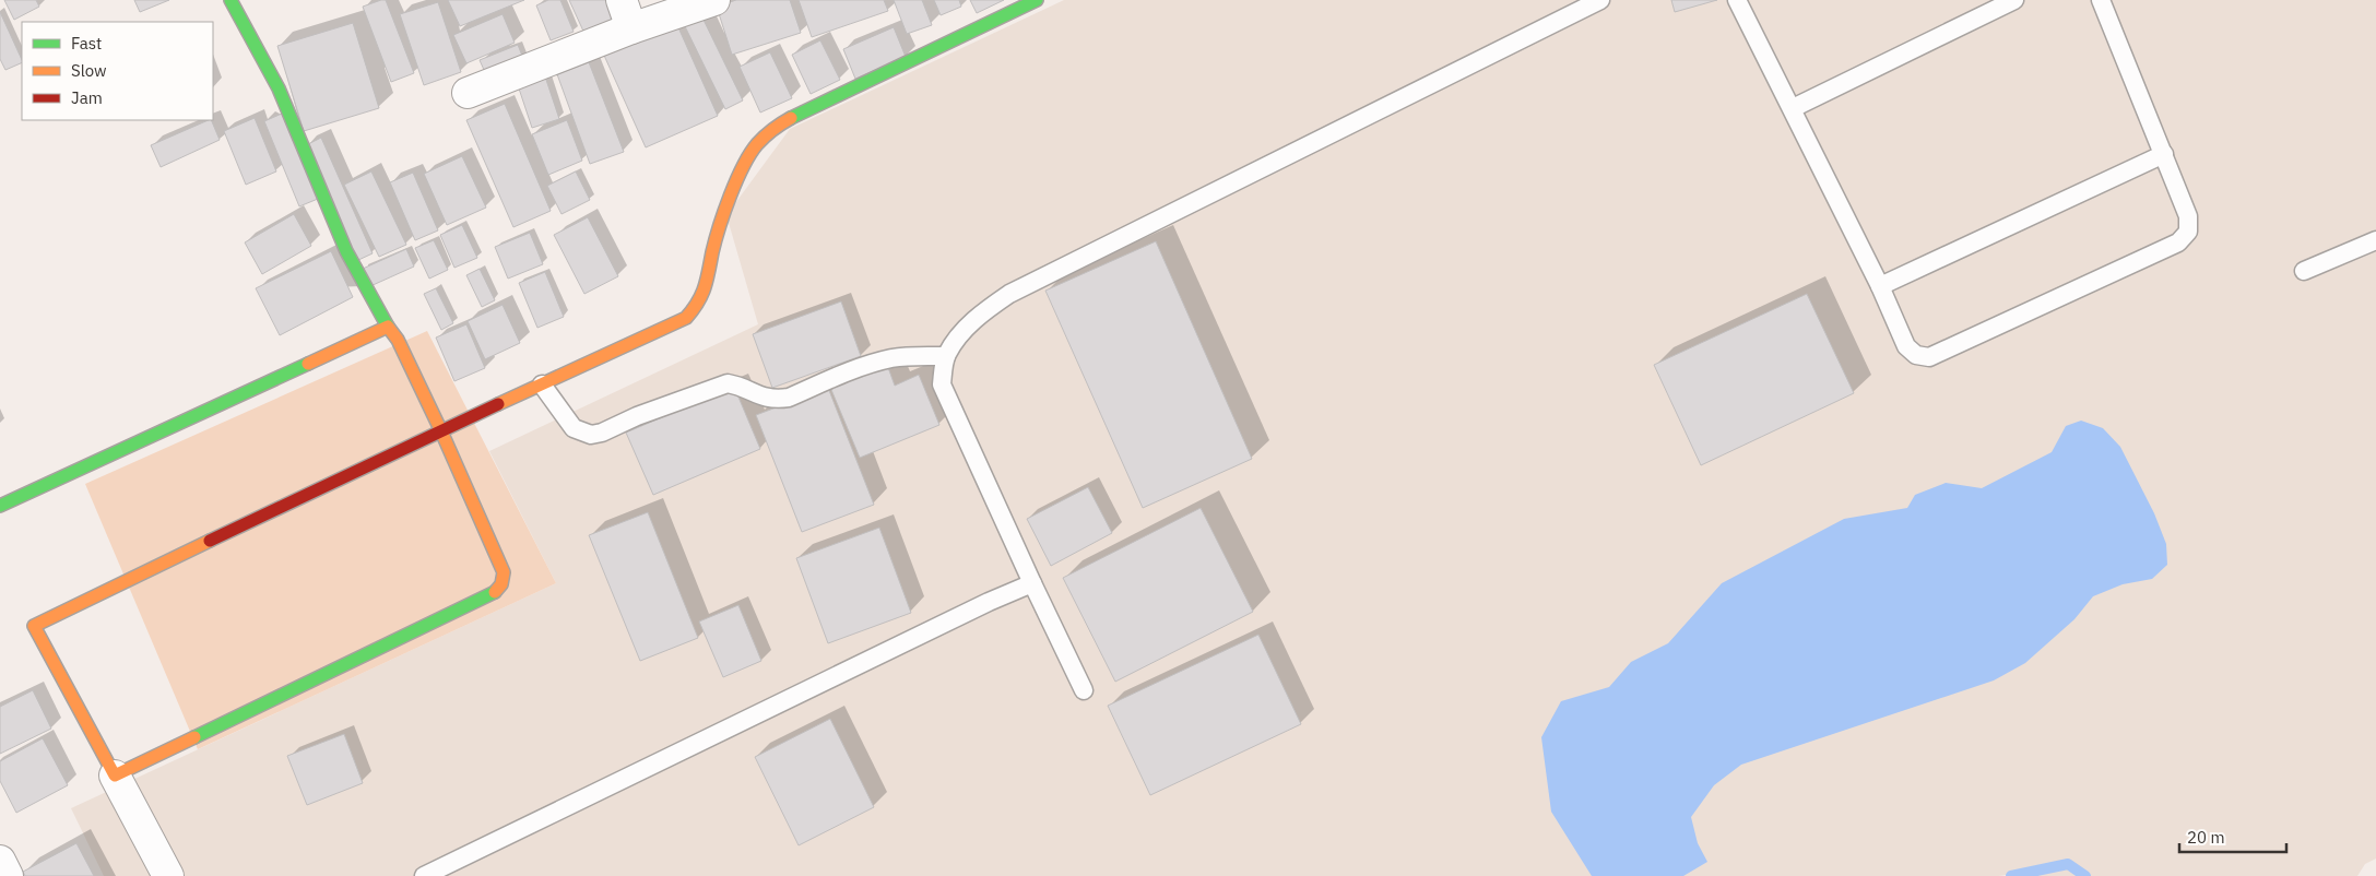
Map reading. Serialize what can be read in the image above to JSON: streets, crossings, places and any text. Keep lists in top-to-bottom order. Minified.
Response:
{"legend":["Fast","Slow","Jam"],"scale_bar":"20 m"}
